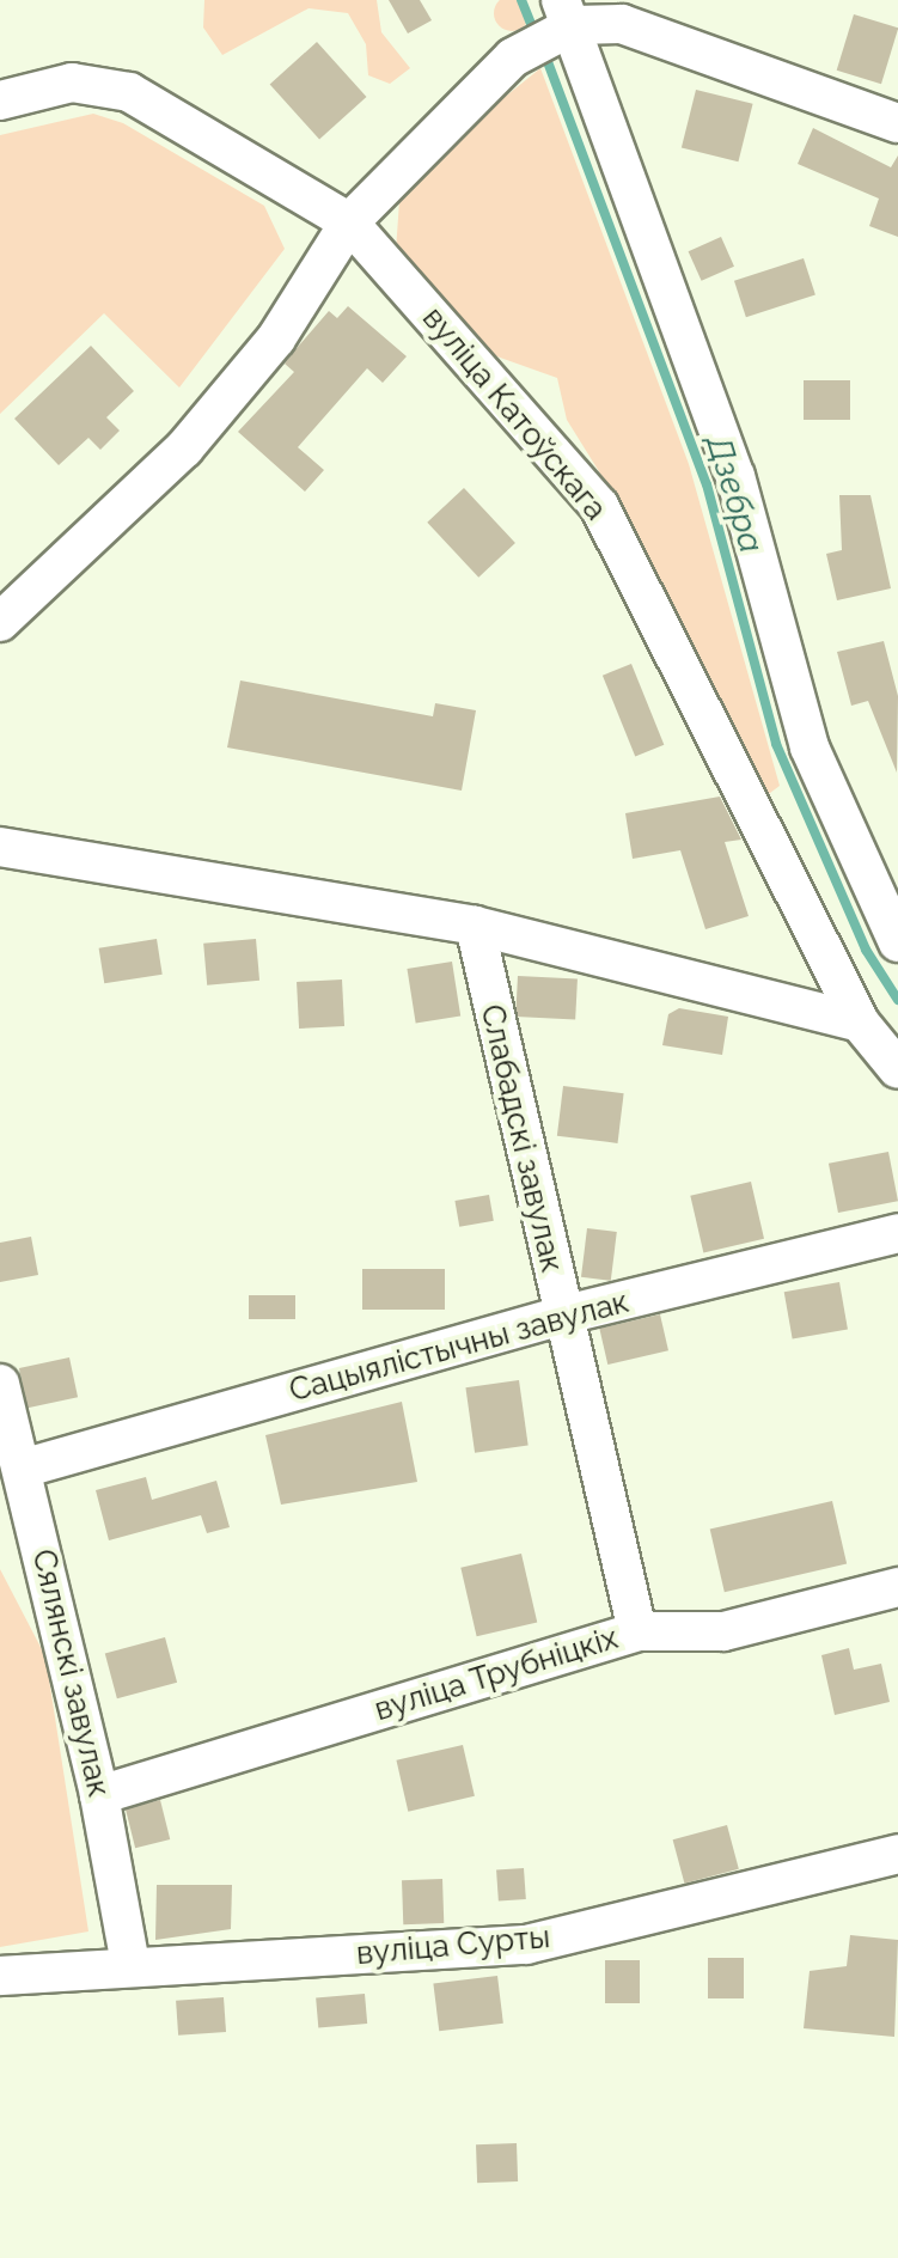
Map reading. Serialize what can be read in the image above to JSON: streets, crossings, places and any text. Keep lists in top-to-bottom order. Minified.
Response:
{"streets":{"street":["вуліца Катоўскага","Слабадскі завулак","Сацыялістычны завулак","Сялянскі завулак","вуліца Трубніцкіх","вуліца Сурты"]},"crossings":[["Слабадскі завулак","Сацыялістычны завулак"],["Слабадскі завулак","вуліца Трубніцкіх"],["Сацыялістычны завулак","Сялянскі завулак"],["Сялянскі завулак","вуліца Трубніцкіх"],["Сялянскі завулак","вуліца Сурты"]],"water":["Дзебра"]}
